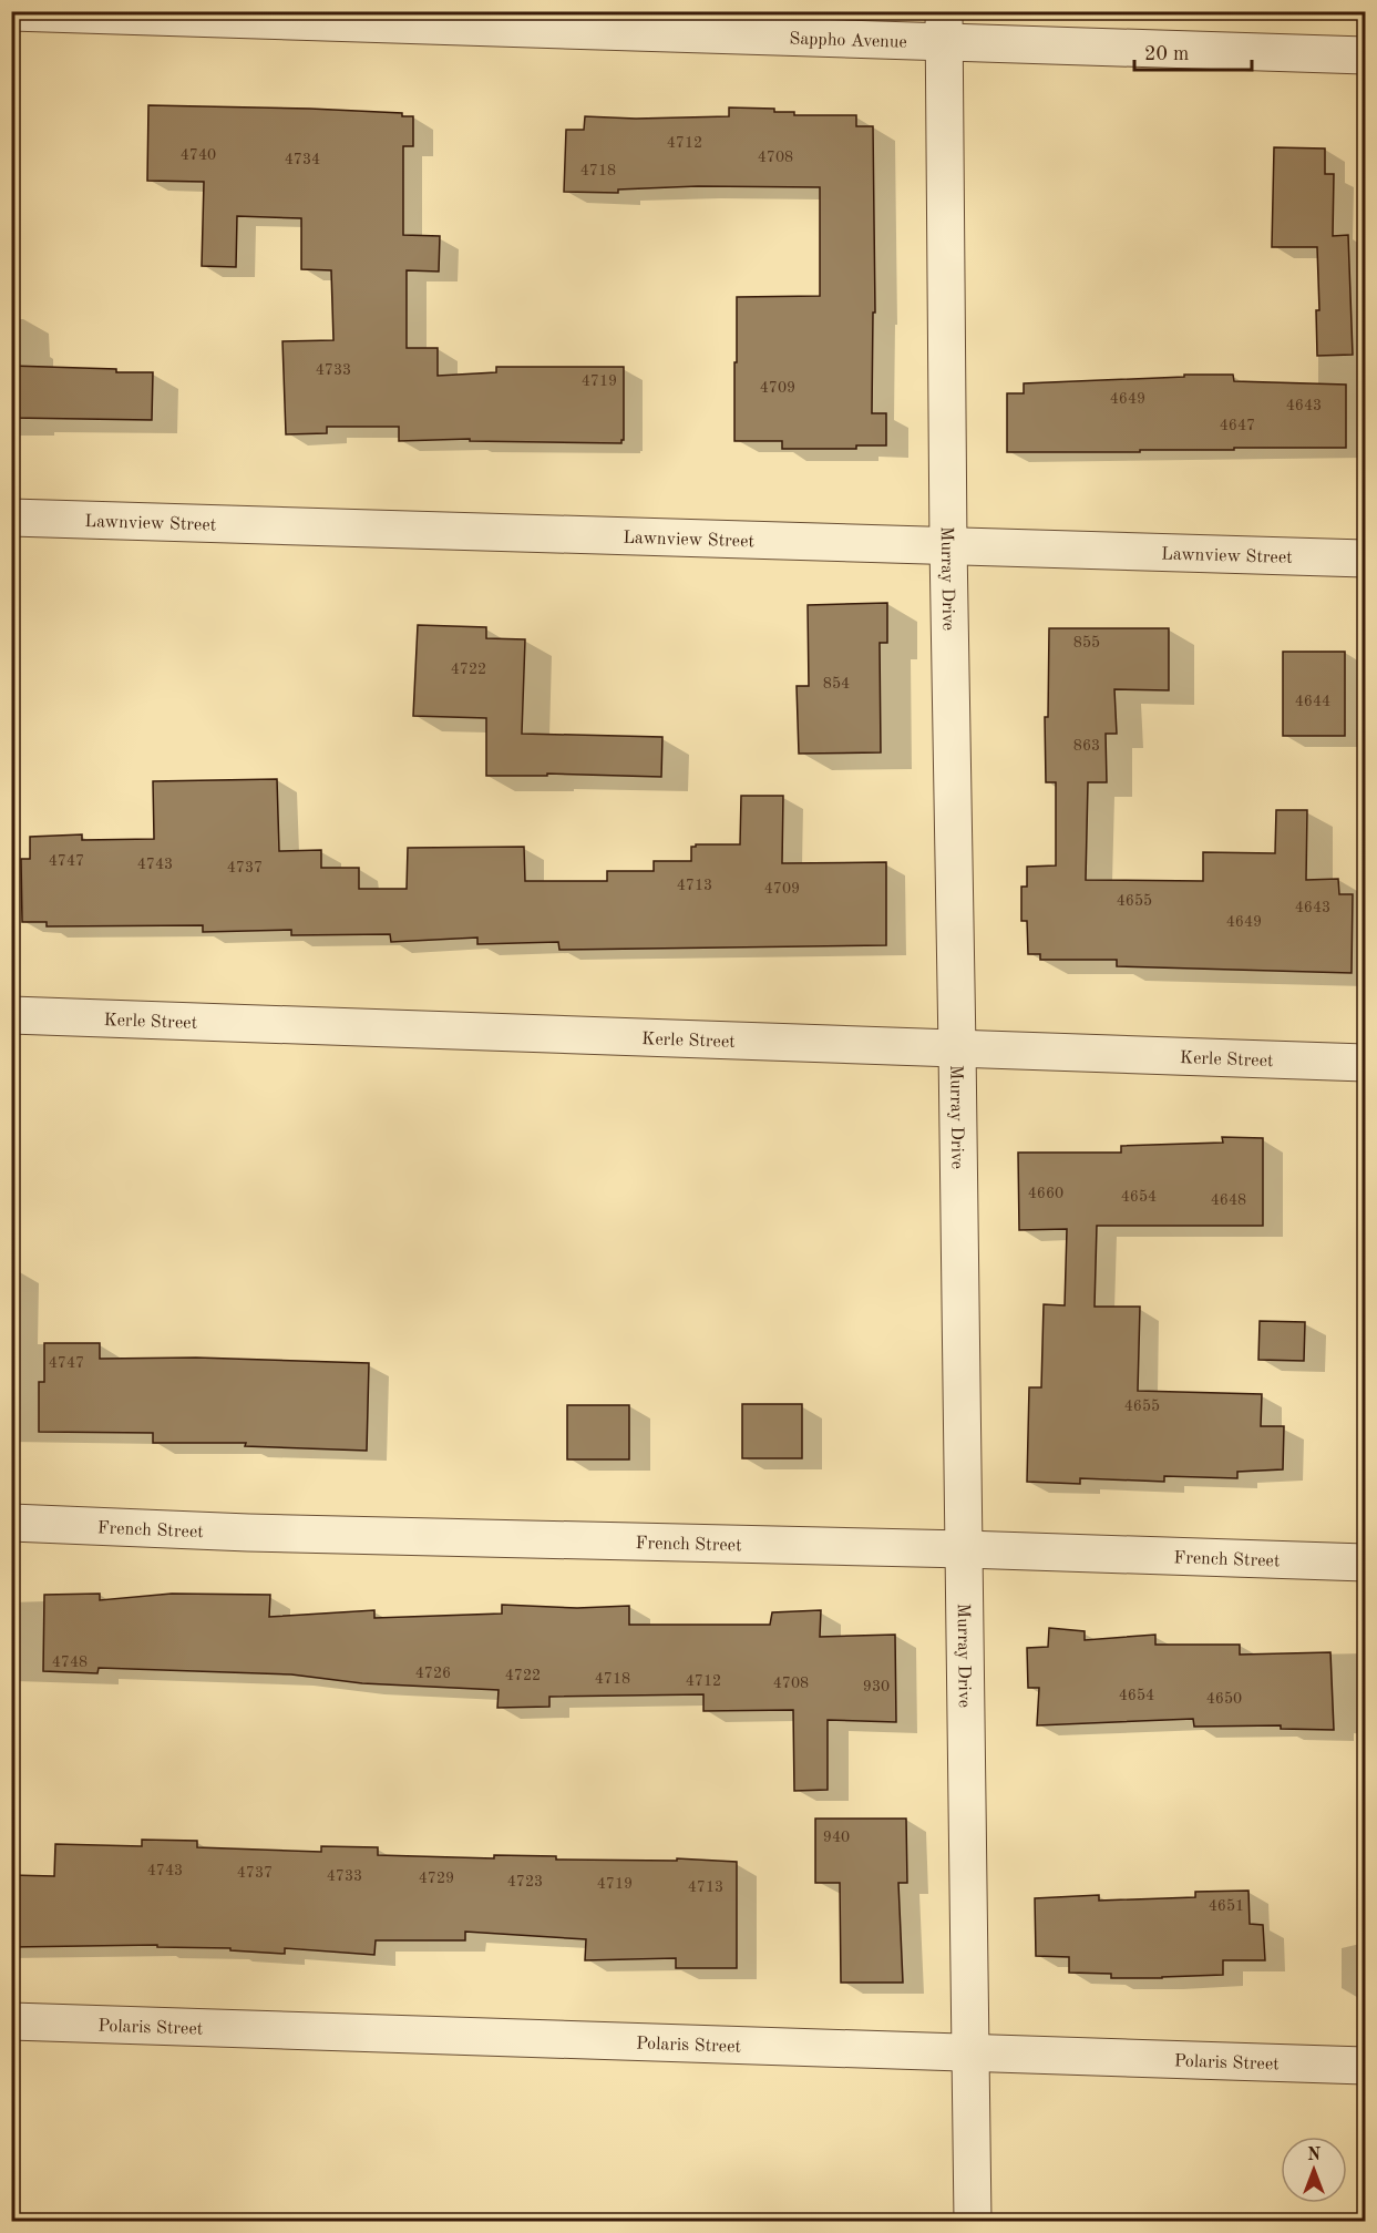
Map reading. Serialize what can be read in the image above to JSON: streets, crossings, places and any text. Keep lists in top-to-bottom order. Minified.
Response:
{"streets":{"street":["Sappho Avenue","Lawnview Street","Murray Drive","Kerle Street","French Street","Polaris Street"]},"crossings":[["Sappho Avenue","Murray Drive"],["Lawnview Street","Murray Drive"],["Murray Drive","Kerle Street"],["Murray Drive","French Street"],["Murray Drive","Polaris Street"]],"house_numbers":["4712","4740","4708","4734","4718","4733","4719","4709","4649","4643","4647","855","4722","854","4644","863","4747","4743","4737","4713","4709","4655","4643","4649","4660","4654","4648","4747","4655","4748","4726","4722","4718","4712","4708","930","4654","4650","940","4743","4737","4733","4729","4723","4719","4713","4651"],"scale_bar":"20 m","north":"top"}
